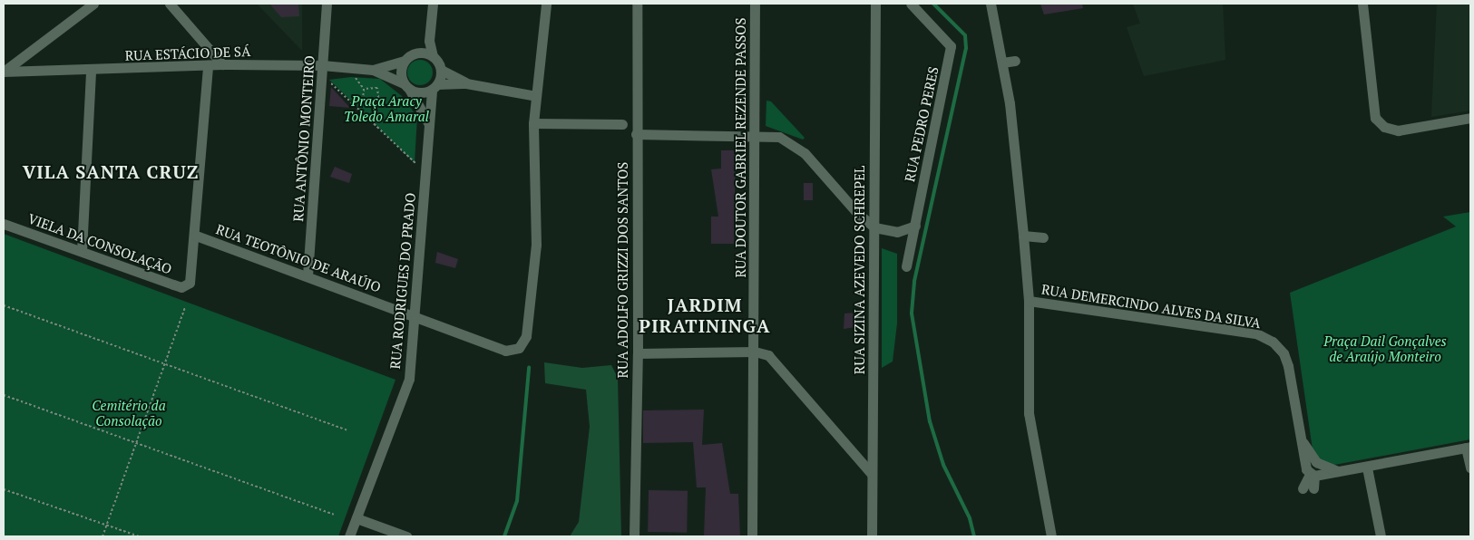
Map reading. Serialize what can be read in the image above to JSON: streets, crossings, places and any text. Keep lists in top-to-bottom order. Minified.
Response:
{"streets":{"street":["RUA ESTÁCIO DE SÁ","RUA PEDRO PERES","RUA ANTÔNIO MONTEIRO","RUA DOUTOR GABRIEL REZENDE PASSOS","VIELA DA CONSOLAÇÃO","RUA TEOTÔNIO DE ARAÚJO","RUA ADOLFO GRIZZI DOS SANTOS","RUA SIZINA AZEVEDO SCHREPEL","RUA RODRIGUES DO PRADO","RUA DEMERCINDO ALVES DA SILVA"]},"crossings":[["RUA ESTÁCIO DE SÁ","RUA ANTÔNIO MONTEIRO"],["RUA ESTÁCIO DE SÁ","RUA RODRIGUES DO PRADO"],["RUA ANTÔNIO MONTEIRO","RUA TEOTÔNIO DE ARAÚJO"],["VIELA DA CONSOLAÇÃO","RUA TEOTÔNIO DE ARAÚJO"],["RUA TEOTÔNIO DE ARAÚJO","RUA RODRIGUES DO PRADO"]],"districts":["VILA SANTA CRUZ","JARDIM PIRATININGA"],"parks":["Praça Aracy Toledo Amaral","Praça Dail Gonçalves de Araújo Monteiro","Cemitério da Consolação"]}
